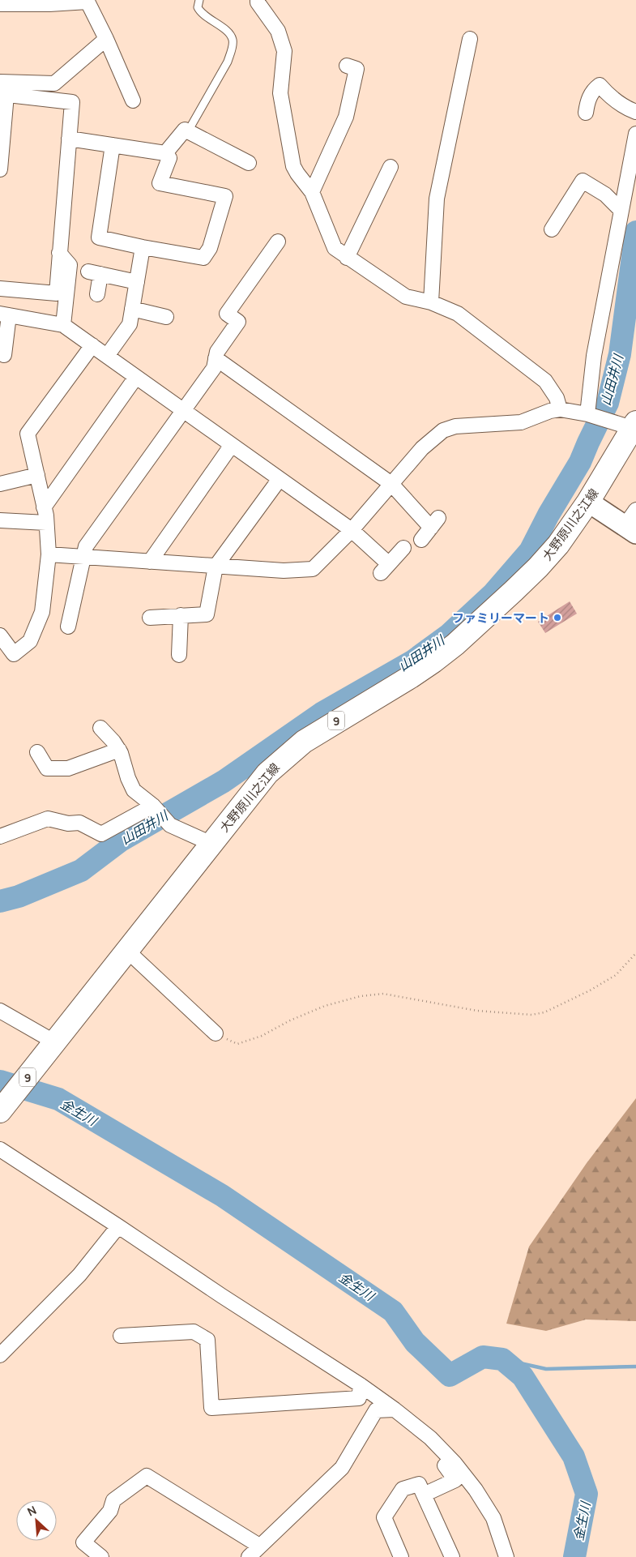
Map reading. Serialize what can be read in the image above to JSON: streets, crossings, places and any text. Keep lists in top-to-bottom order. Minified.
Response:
{"streets":{"main road":["大野原川之江線","9"]},"water":["山田井川","金生川"],"places":["ファミリーマート"],"north":"top left"}
